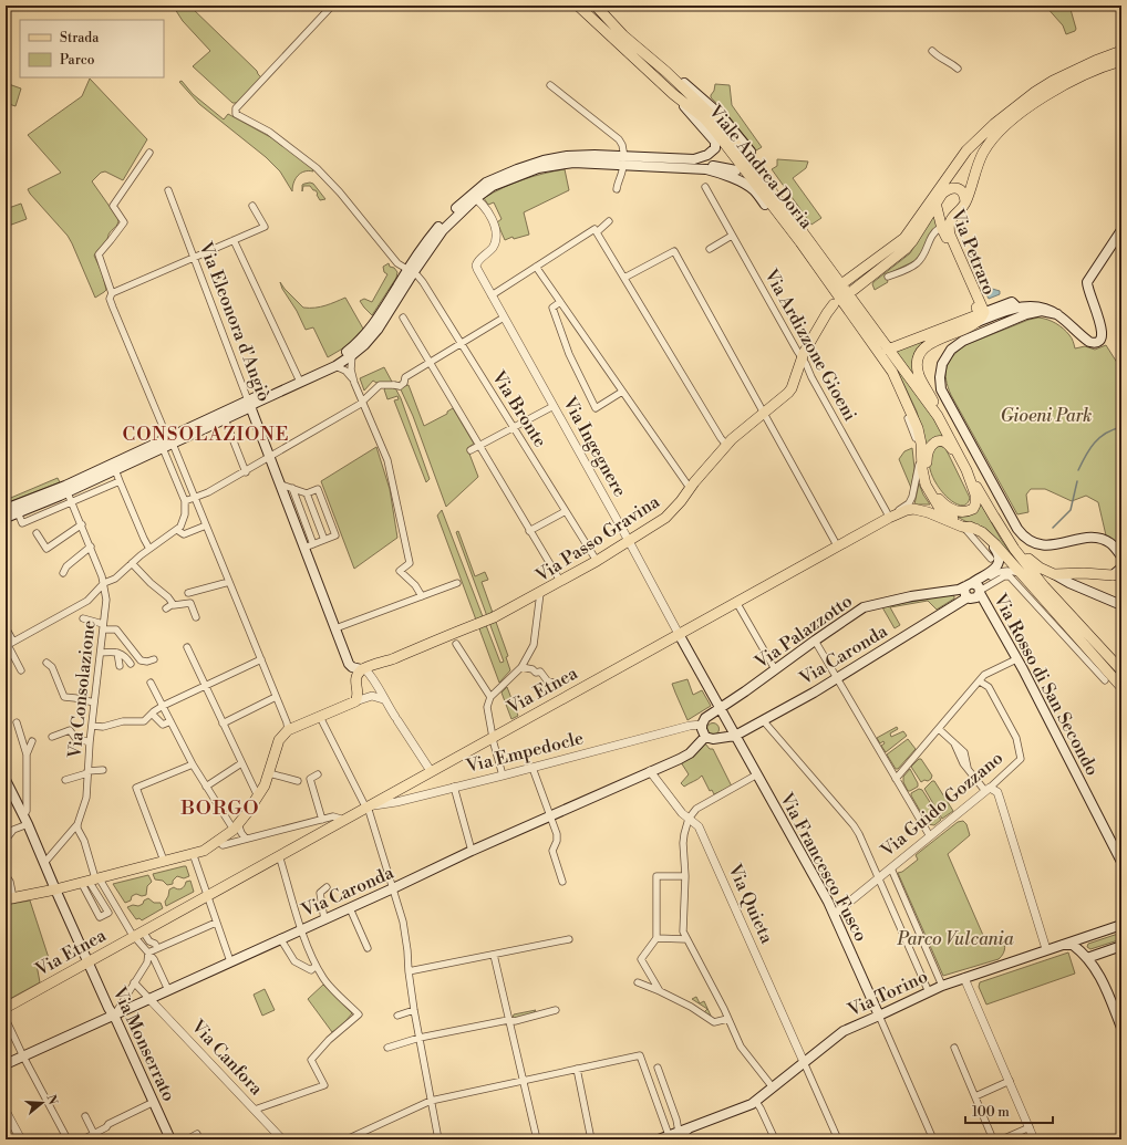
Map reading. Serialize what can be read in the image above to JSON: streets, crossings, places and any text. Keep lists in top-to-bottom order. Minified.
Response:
{"streets":{"main road":["Viale Andrea Doria","Via Petraro","Via Eleonora d'Angiò","Via Ingegnere","Via Passo Gravina","Via Palazzotto","Via Caronda","Via Rosso di San Secondo","Via Etnea","Via Francesco Fusco","Via Torino","Via Monserrato"],"street":["Via Ardizzone Gioeni","Via Bronte","Via Consolazione","Via Empedocle","Via Guido Gozzano","Via Quieta","Via Canfora"]},"crossings":[["Via Ardizzone Gioeni","Via Passo Gravina"],["Via Ardizzone Gioeni","Via Etnea"],["Via Bronte","Via Passo Gravina"],["Via Ingegnere","Via Passo Gravina"],["Via Ingegnere","Via Palazzotto"],["Via Ingegnere","Via Caronda"],["Via Ingegnere","Via Etnea"],["Via Ingegnere","Via Francesco Fusco"],["Via Palazzotto","Via Caronda"],["Via Palazzotto","Via Rosso di San Secondo"],["Via Palazzotto","Via Empedocle"],["Via Caronda","Via Rosso di San Secondo"],["Via Caronda","Via Francesco Fusco"],["Via Caronda","Via Quieta"],["Via Caronda","Via Monserrato"],["Via Caronda","Via Canfora"],["Via Etnea","Via Empedocle"],["Via Etnea","Via Monserrato"],["Via Guido Gozzano","Via Francesco Fusco"],["Via Francesco Fusco","Via Torino"],["Via Quieta","Via Torino"]],"districts":["CONSOLAZIONE","BORGO"],"parks":["Gioeni Park","Parco Vulcania"],"legend":["Strada","Parco"],"scale_bar":"100 m","north":"right"}
